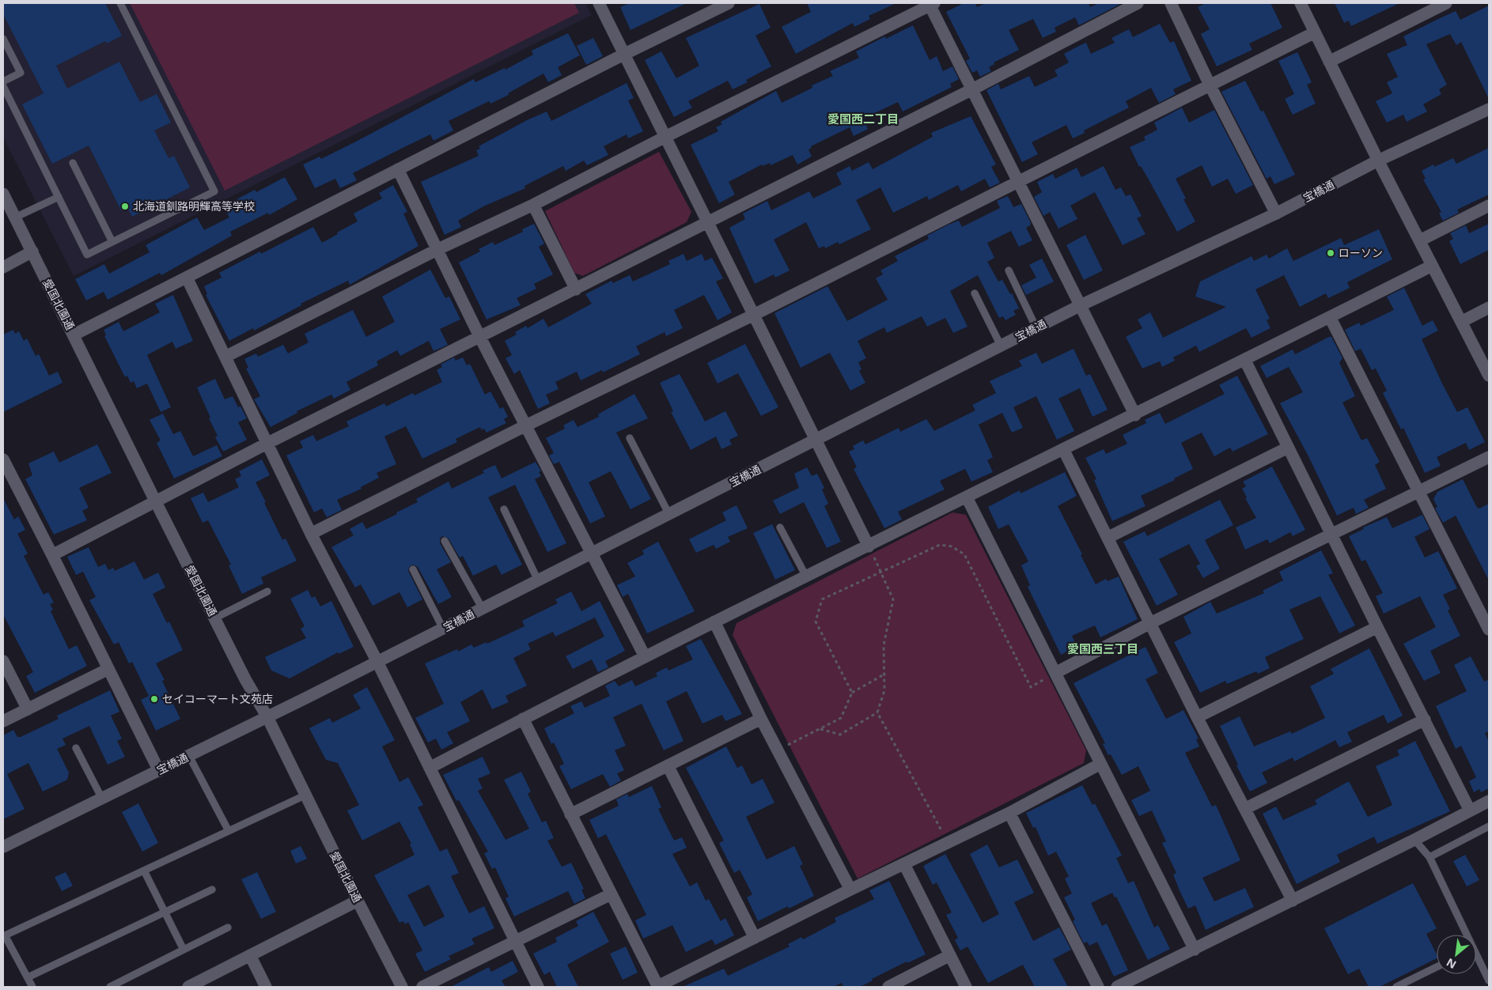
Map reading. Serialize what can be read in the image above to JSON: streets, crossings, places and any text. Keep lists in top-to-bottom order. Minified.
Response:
{"streets":{"street":["宝橋通","愛国北園通"]},"crossings":[["宝橋通","愛国北園通"]],"districts":["愛国西二丁目","愛国西三丁目"],"places":["北海道釧路明輝高等学校","ローソン","セイコーマート文苑店"],"north":"bottom left"}
